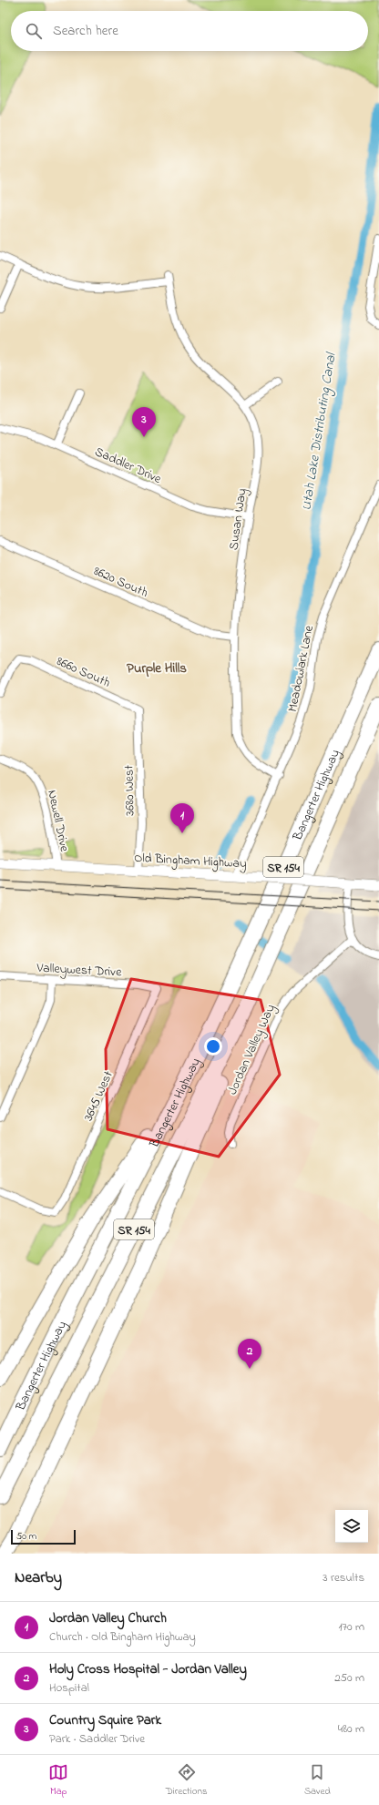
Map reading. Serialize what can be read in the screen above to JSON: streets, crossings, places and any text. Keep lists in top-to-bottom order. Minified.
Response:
{"streets":{"highway":["Bangerter Highway","SR 154"],"street":["Saddler Drive","Susan Way","8620 South","Meadowlark Lane","8660 South","3680 West","Newell Drive","Old Bingham Highway","Valleywest Drive","Jordan Valley Way","3645 West"]},"crossings":[["Saddler Drive","Susan Way"],["Susan Way","8620 South"],["Susan Way","Meadowlark Lane"],["Meadowlark Lane","Old Bingham Highway"],["8660 South","3680 West"],["3680 West","Old Bingham Highway"],["Newell Drive","Old Bingham Highway"],["Valleywest Drive","3645 West"]],"districts":["Purple Hills"],"water":["Utah Lake Distributing Canal"],"scale_bar":"50 m","page":{"search":"Search here","pins":["3","1","2"],"scale":"50 m","heading":["Nearby","3 results"],"list":[{"mark":"1","name":"Jordan Valley Church","note":"Church · Old Bingham Highway","value":"170 m"},{"mark":"2","name":"Holy Cross Hospital - Jordan Valley","note":"Hospital","value":"250 m"},{"mark":"3","name":"Country Squire Park","note":"Park · Saddler Drive","value":"480 m"}],"nav":["Map","Directions","Saved"]}}
